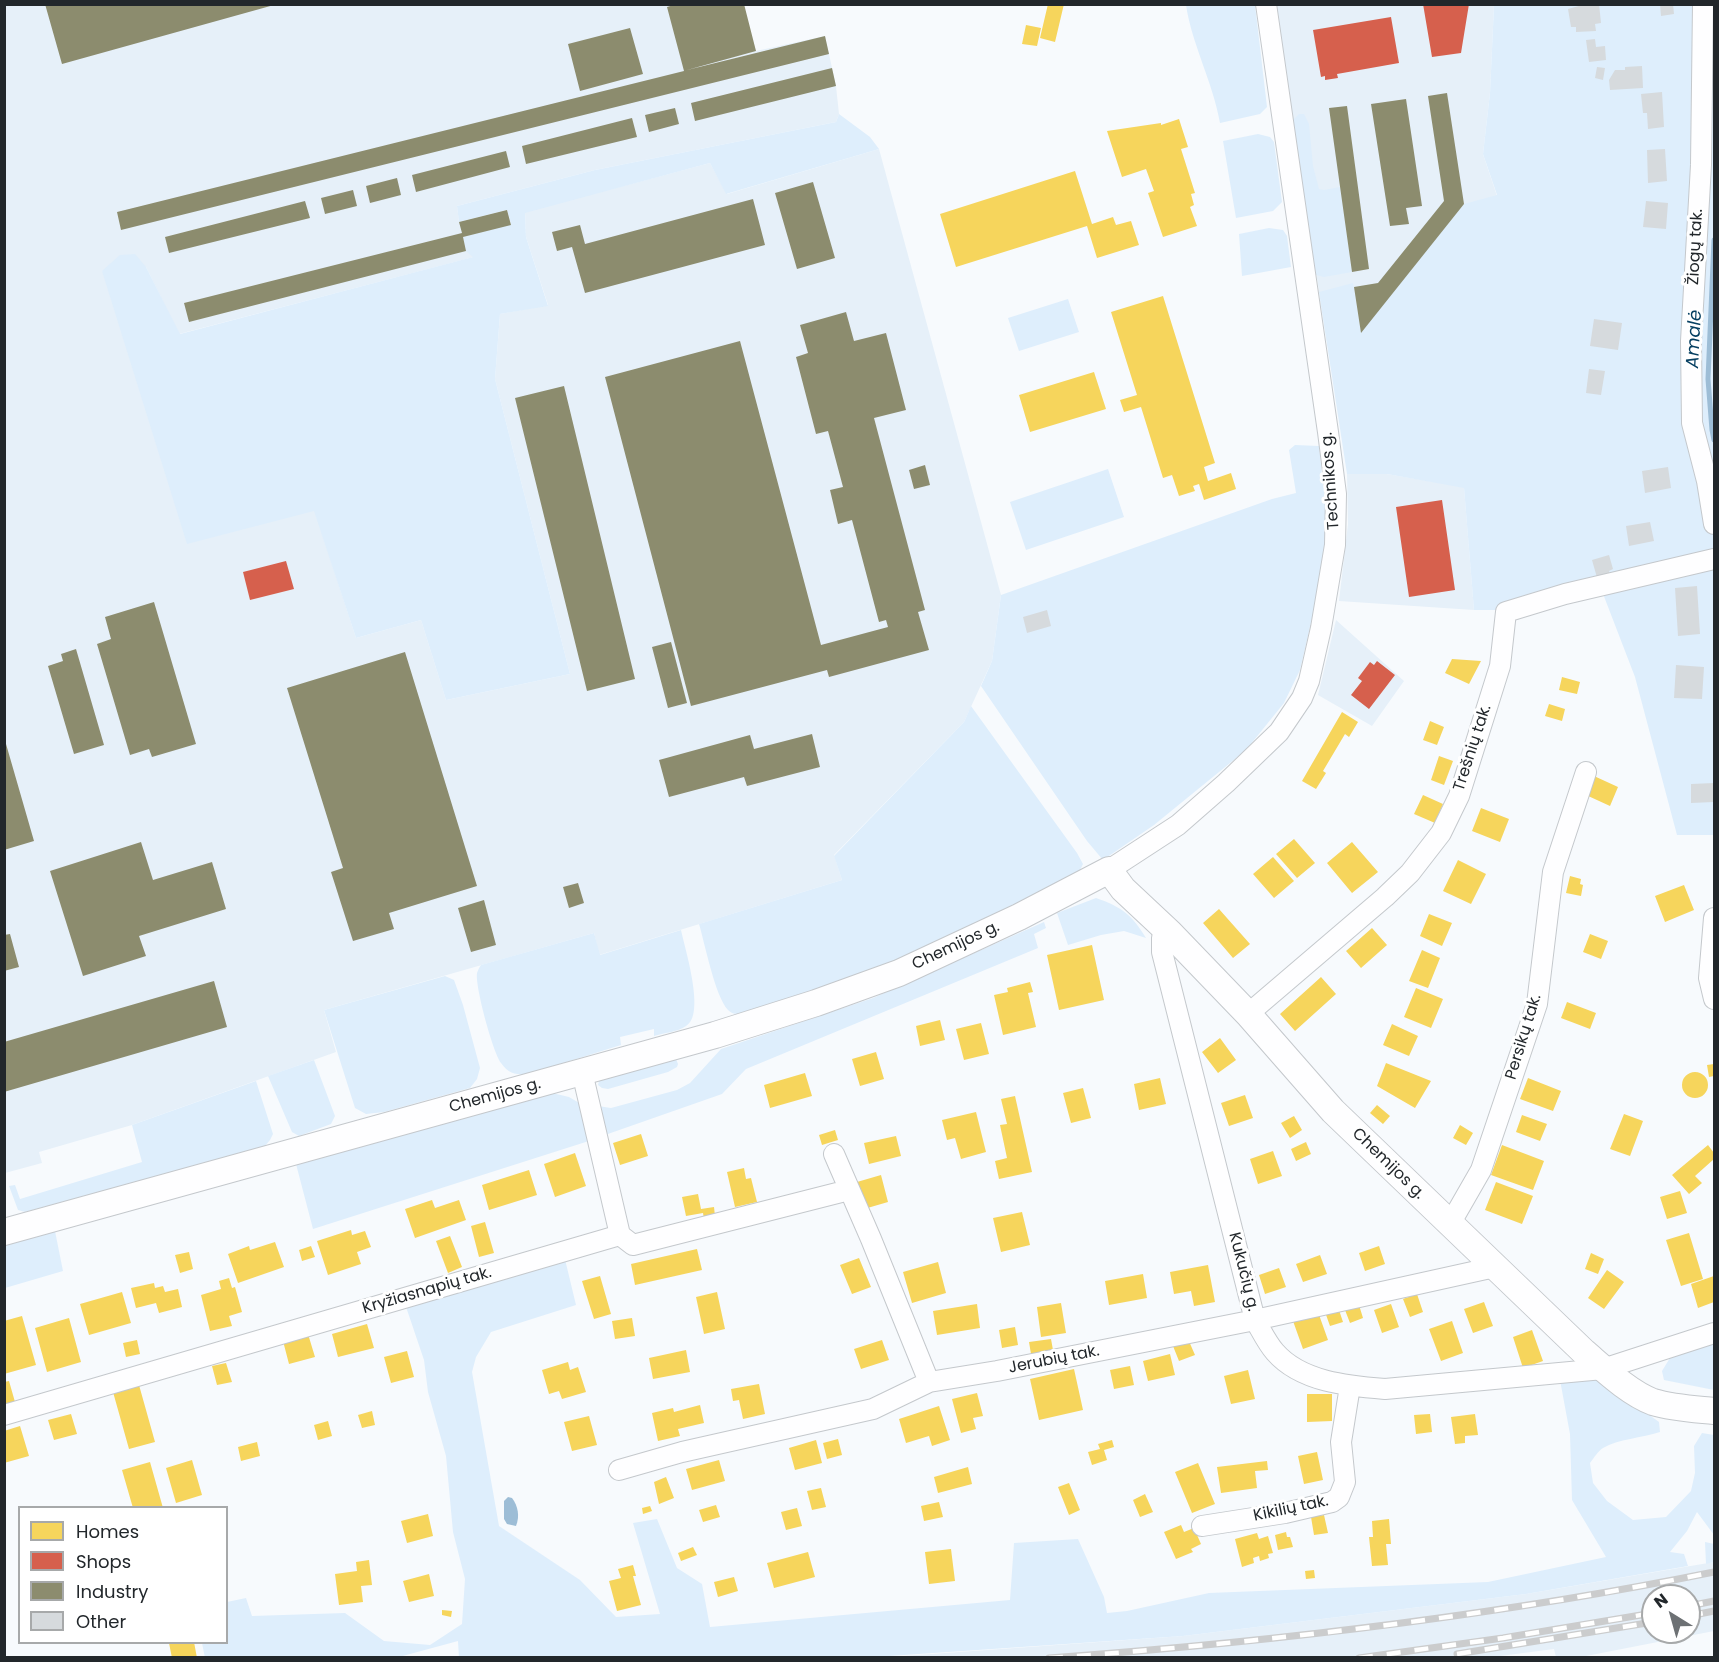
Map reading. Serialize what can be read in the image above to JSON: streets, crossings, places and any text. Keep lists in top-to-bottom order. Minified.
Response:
{"streets":{"main road":["Chemijos g."],"street":["Žiogų tak.","Technikos g.","Trešnių tak.","Persikų tak.","Kukučių g.","Kryžiasnapių tak.","Jerubių tak.","Kikilių tak."]},"crossings":[["Technikos g.","Chemijos g."],["Trešnių tak.","Chemijos g."],["Chemijos g.","Persikų tak."],["Chemijos g.","Kukučių g."],["Chemijos g.","Jerubių tak."],["Kukučių g.","Jerubių tak."],["Kukučių g.","Kikilių tak."]],"water":["Amalė"],"legend":["Homes","Shops","Industry","Other"],"north":"top left"}
